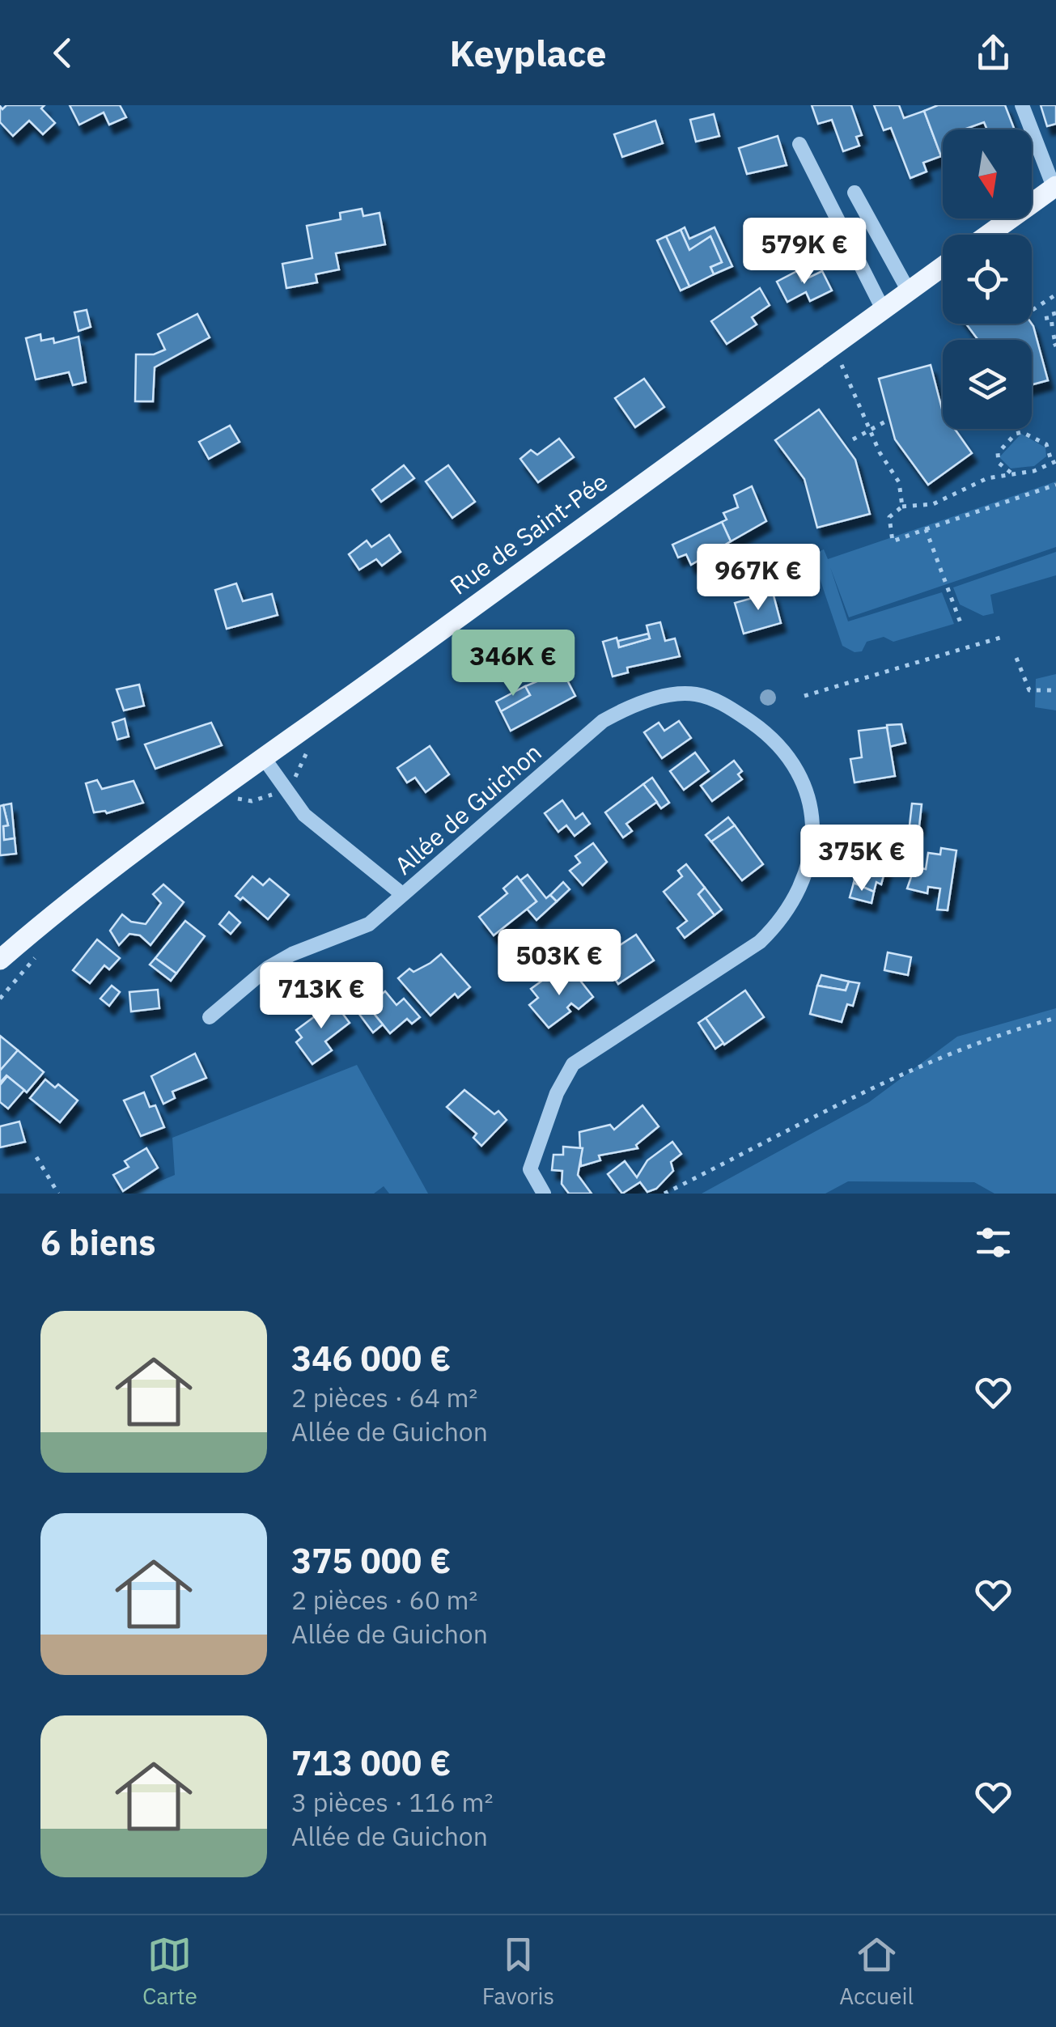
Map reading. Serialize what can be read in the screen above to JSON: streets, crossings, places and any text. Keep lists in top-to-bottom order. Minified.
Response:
{"streets":{"main road":["Rue de Saint-Pée"],"street":["Allée de Guichon"]},"crossings":[["Rue de Saint-Pée","Allée de Guichon"]],"north":"bottom","page":{"header":"Keyplace","price":["579K €","967K €","346K €","375K €","503K €","713K €"],"heading":"6 biens","list":[{"name":"346 000 €","note":"2 pièces · 64 m² · Allée de Guichon"},{"name":"375 000 €","note":"2 pièces · 60 m² · Allée de Guichon"},{"name":"713 000 €","note":"3 pièces · 116 m² · Allée de Guichon"}],"tabs":["Carte","Favoris","Accueil"]}}
